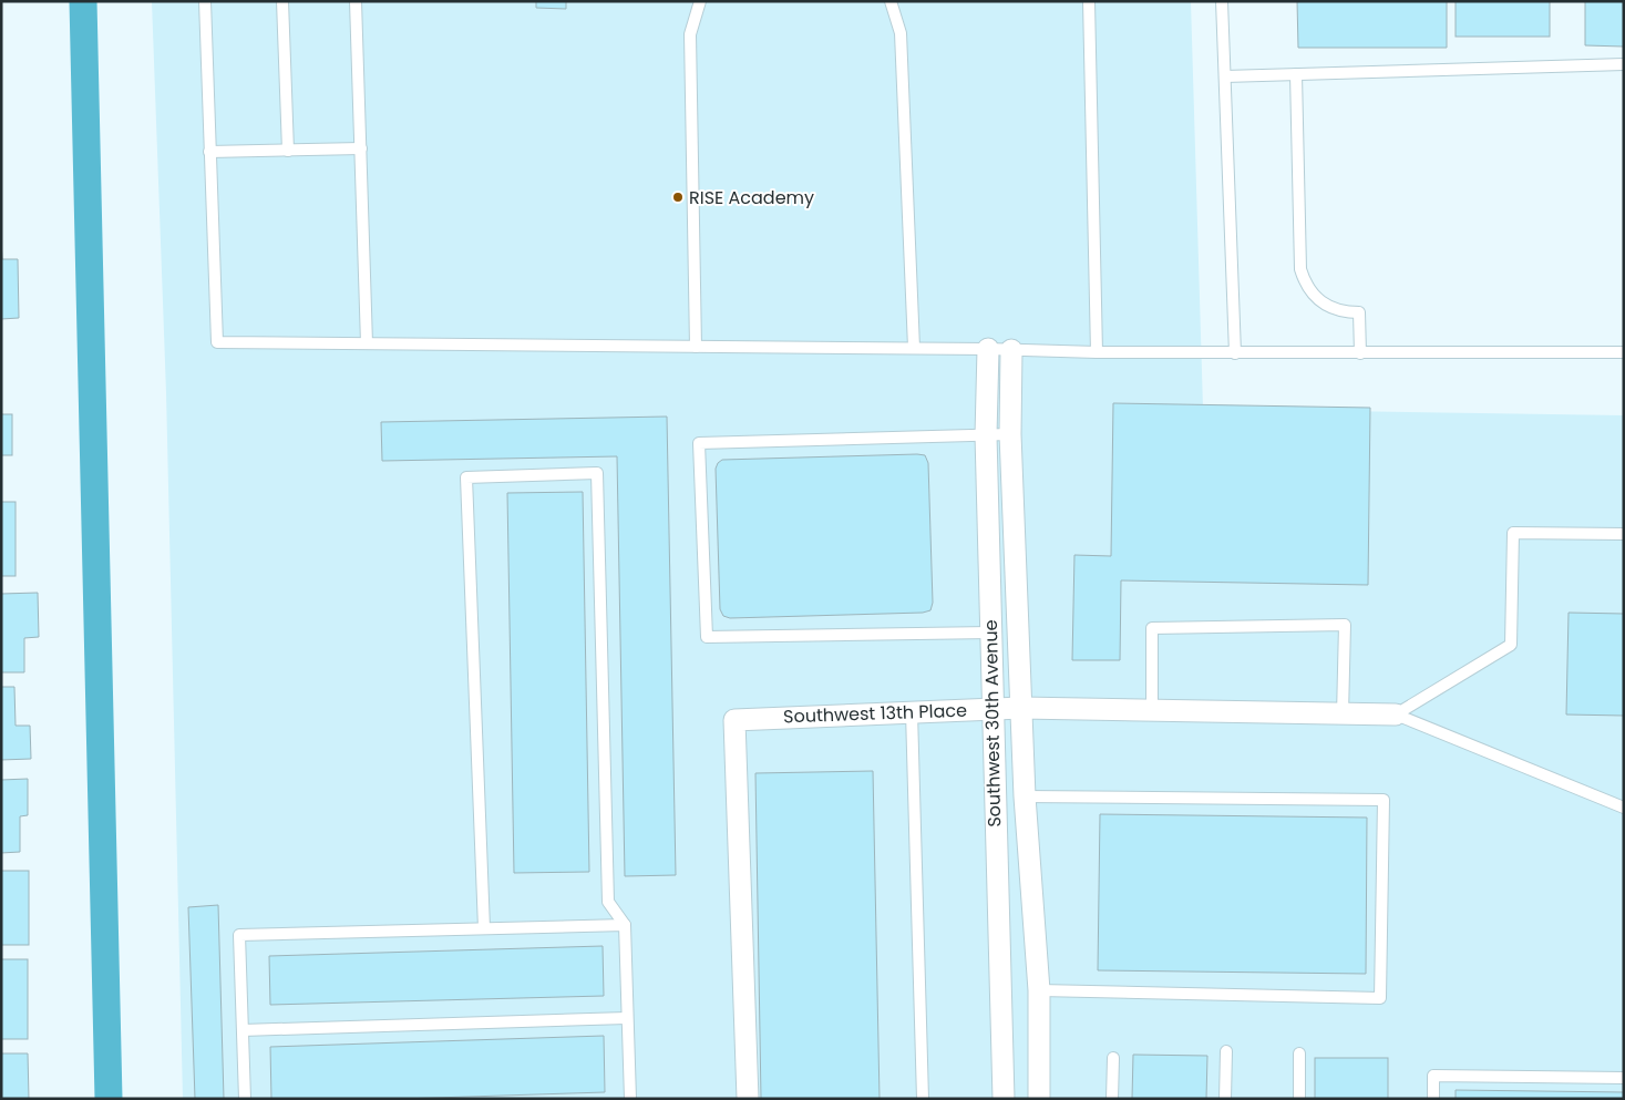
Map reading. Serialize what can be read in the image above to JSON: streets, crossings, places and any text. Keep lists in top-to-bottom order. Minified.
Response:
{"streets":{"street":["Southwest 13th Place","Southwest 30th Avenue"]},"crossings":[["Southwest 13th Place","Southwest 30th Avenue"]],"places":["RISE Academy"]}
